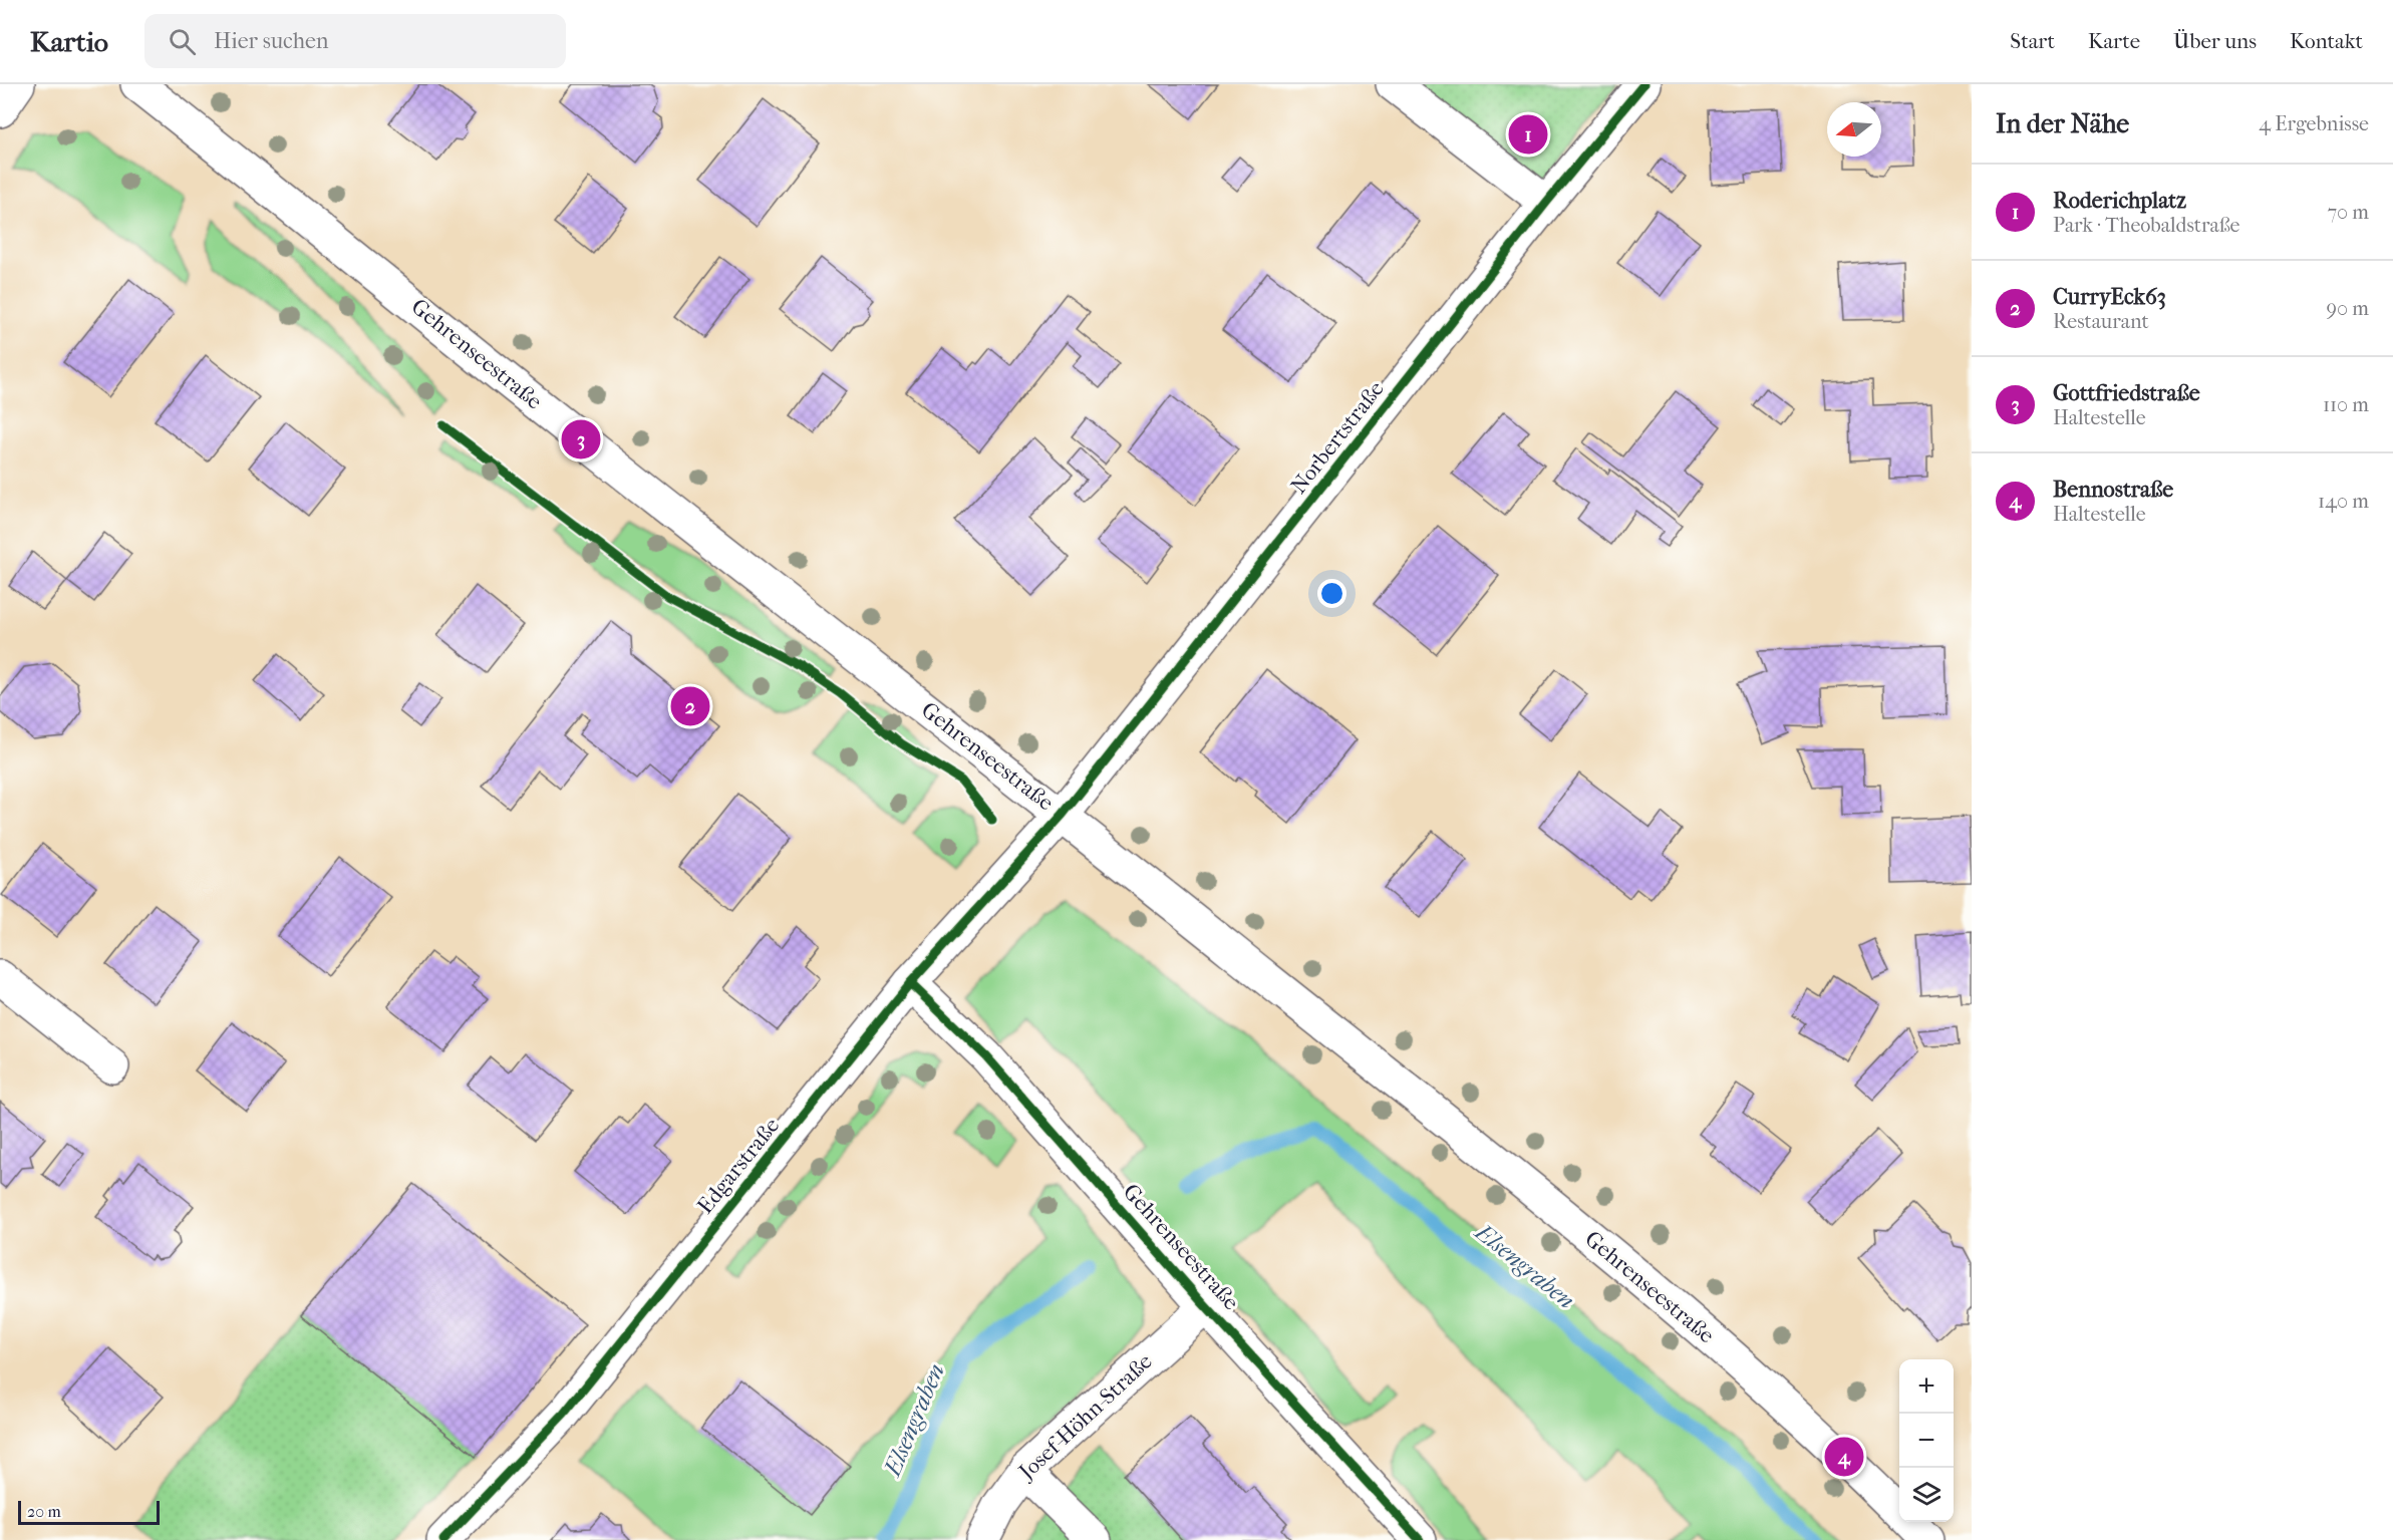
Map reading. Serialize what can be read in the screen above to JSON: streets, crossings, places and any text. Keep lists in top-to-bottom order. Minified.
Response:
{"streets":{"street":["Gehrenseestraße","Norbertstraße","Edgarstraße","Josef-Höhn-Straße"]},"crossings":[["Gehrenseestraße","Norbertstraße"],["Gehrenseestraße","Edgarstraße"],["Gehrenseestraße","Josef-Höhn-Straße"],["Norbertstraße","Edgarstraße"]],"water":["Elsengraben"],"scale_bar":"20 m","north":"left","page":{"header":"Kartio","search":"Hier suchen","nav":["Start","Karte","Über uns","Kontakt"],"heading":["In der Nähe","4 Ergebnisse"],"pins":["1","3","2","4"],"list":[{"mark":"1","name":"Roderichplatz","note":"Park · Theobaldstraße","value":"70 m"},{"mark":"2","name":"CurryEck63","note":"Restaurant","value":"90 m"},{"mark":"3","name":"Gottfriedstraße","note":"Haltestelle","value":"110 m"},{"mark":"4","name":"Bennostraße","note":"Haltestelle","value":"140 m"}],"map_buttons":["+","−"],"scale":"20 m"}}
